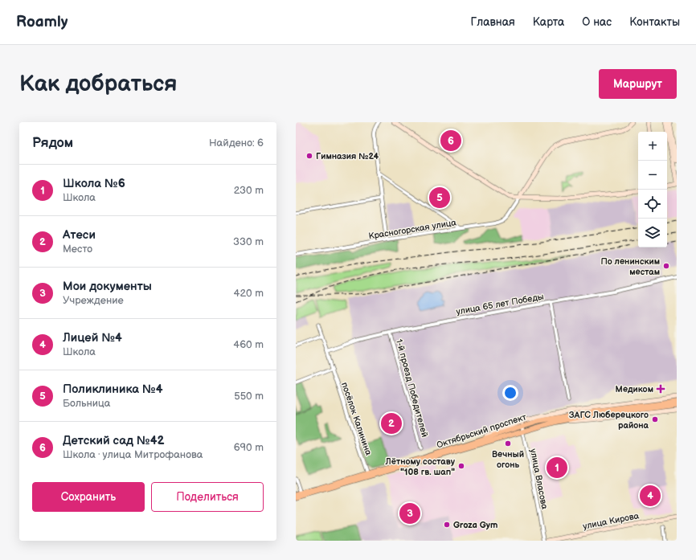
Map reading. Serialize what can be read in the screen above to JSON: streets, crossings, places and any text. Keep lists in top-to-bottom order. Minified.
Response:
{"streets":{"main road":["Октябрьский проспект","улица Кирова"],"street":["Красногорская улица","улица 65 лет Победы","1-й проезд Победителей","посёлок Калинина","улица Власова"]},"crossings":[["улица 65 лет Победы","1-й проезд Победителей"],["улица 65 лет Победы","посёлок Калинина"],["посёлок Калинина","Октябрьский проспект"],["Октябрьский проспект","улица Власова"]],"places":{"other":["Гимназия №24","По ленинским местам","ЗАГС Люберецкого района","Вечный огонь","Лётному составу \"108 гв. шап\"","Groza Gym"],"health":["Медиком"]},"page":{"header":"Roamly","nav":["Главная","Карта","О нас","Контакты"],"buttons":["Маршрут",["Сохранить","Поделиться"]],"title":"Как добраться","heading":["Рядом","Найдено: 6"],"pins":["6","5","2","1","4","3"],"map_buttons":["+","−"],"list":[{"mark":"1","name":"Школа №6","note":"Школа","value":"230 m"},{"mark":"2","name":"Атеси","note":"Место","value":"330 m"},{"mark":"3","name":"Мои документы","note":"Учреждение","value":"420 m"},{"mark":"4","name":"Лицей №4","note":"Школа","value":"460 m"},{"mark":"5","name":"Поликлиника №4","note":"Больница","value":"550 m"},{"mark":"6","name":"Детский сад №42","note":"Школа · улица Митрофанова","value":"690 m"}]}}
